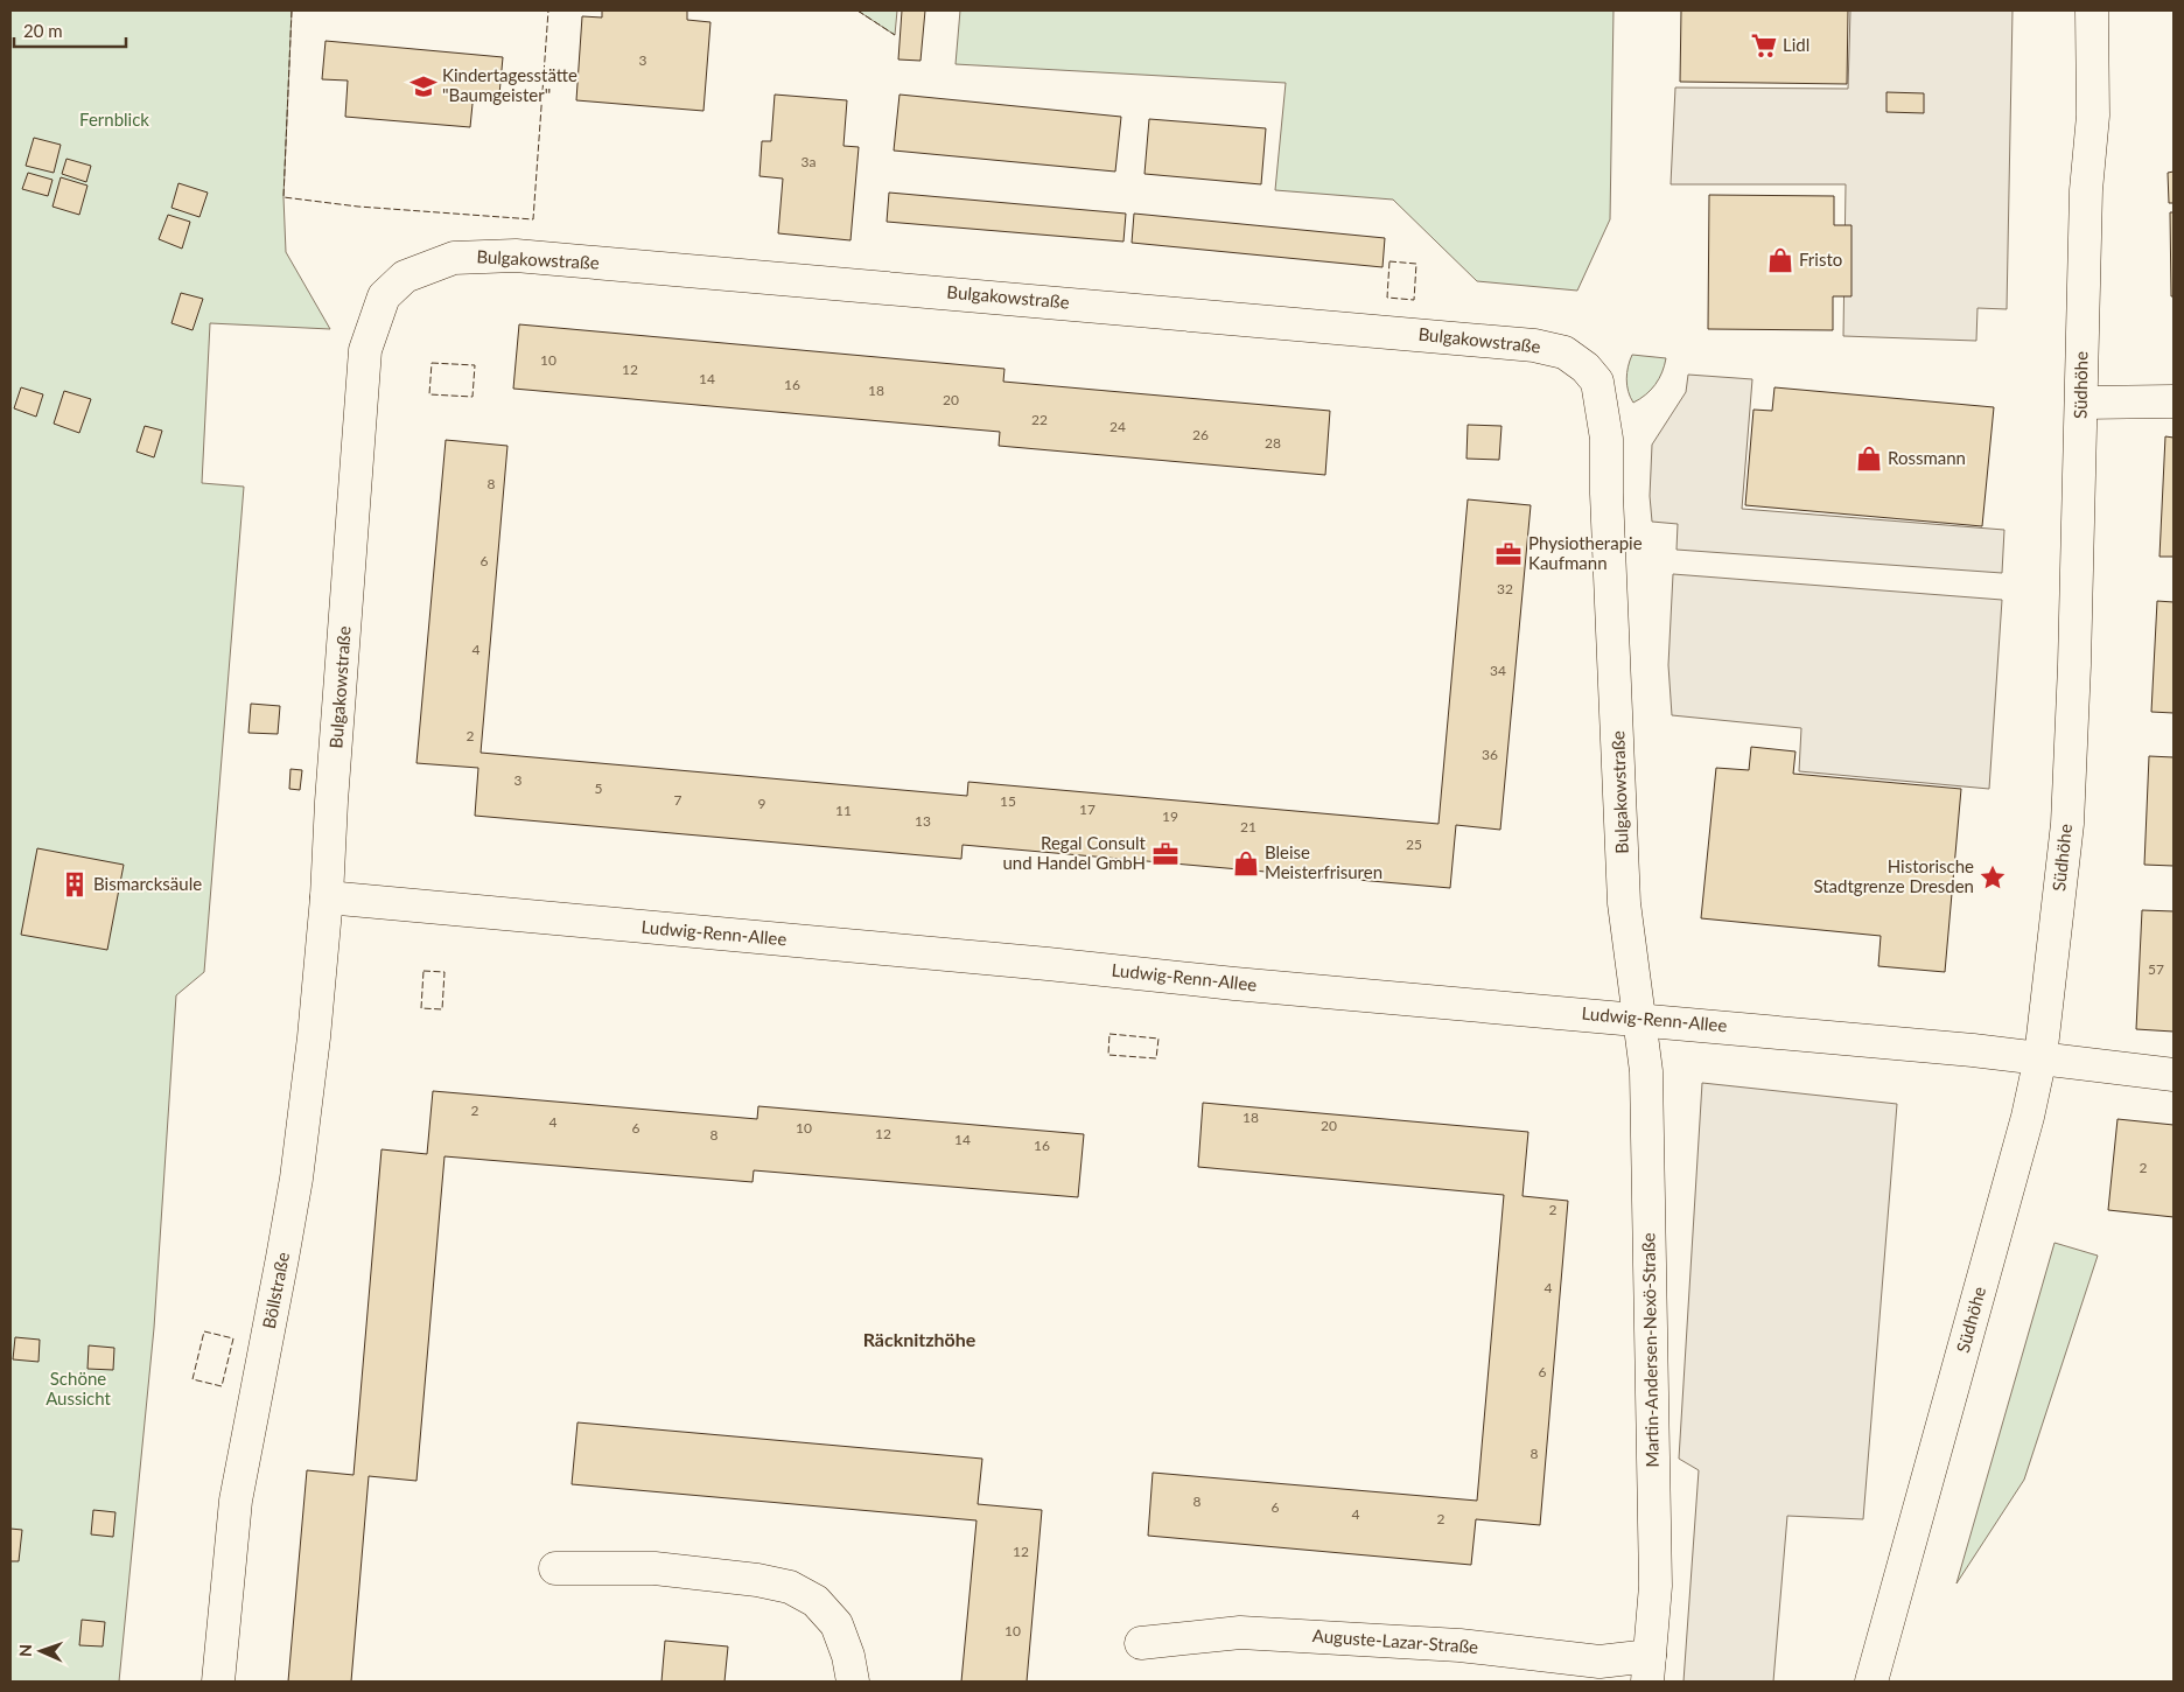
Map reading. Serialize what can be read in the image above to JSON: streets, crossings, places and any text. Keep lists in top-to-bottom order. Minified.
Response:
{"streets":{"street":["Bulgakowstraße","Südhöhe","Ludwig-Renn-Allee","Böllstraße","Martin-Andersen-Nexö-Straße","Auguste-Lazar-Straße"]},"crossings":[["Bulgakowstraße","Ludwig-Renn-Allee"],["Bulgakowstraße","Böllstraße"],["Bulgakowstraße","Martin-Andersen-Nexö-Straße"],["Südhöhe","Ludwig-Renn-Allee"],["Ludwig-Renn-Allee","Böllstraße"],["Ludwig-Renn-Allee","Martin-Andersen-Nexö-Straße"],["Martin-Andersen-Nexö-Straße","Auguste-Lazar-Straße"]],"districts":["Räcknitzhöhe"],"parks":["Fernblick","Schöne Aussicht"],"places":{"supermarket":["Lidl"],"school or university":["Kindertagesstätte \"Baumgeister\""],"shop":["Fristo","Rossmann","Bleise Meisterfrisuren"],"office":["Physiotherapie Kaufmann","Regal Consult und Handel GmbH"],"place":["Historische Stadtgrenze Dresden"],"building":["Bismarcksäule"]},"house_numbers":["3","3a","10","12","14","16","18","20","22","24","26","28","8","6","32","4","34","2","36","3","5","7","15","9","17","11","19","13","21","25","57","2","18","4","20","6","10","12","8","14","16","2","2","4","6","8","8","6","4","2","12","10"],"scale_bar":"20 m","north":"left"}
